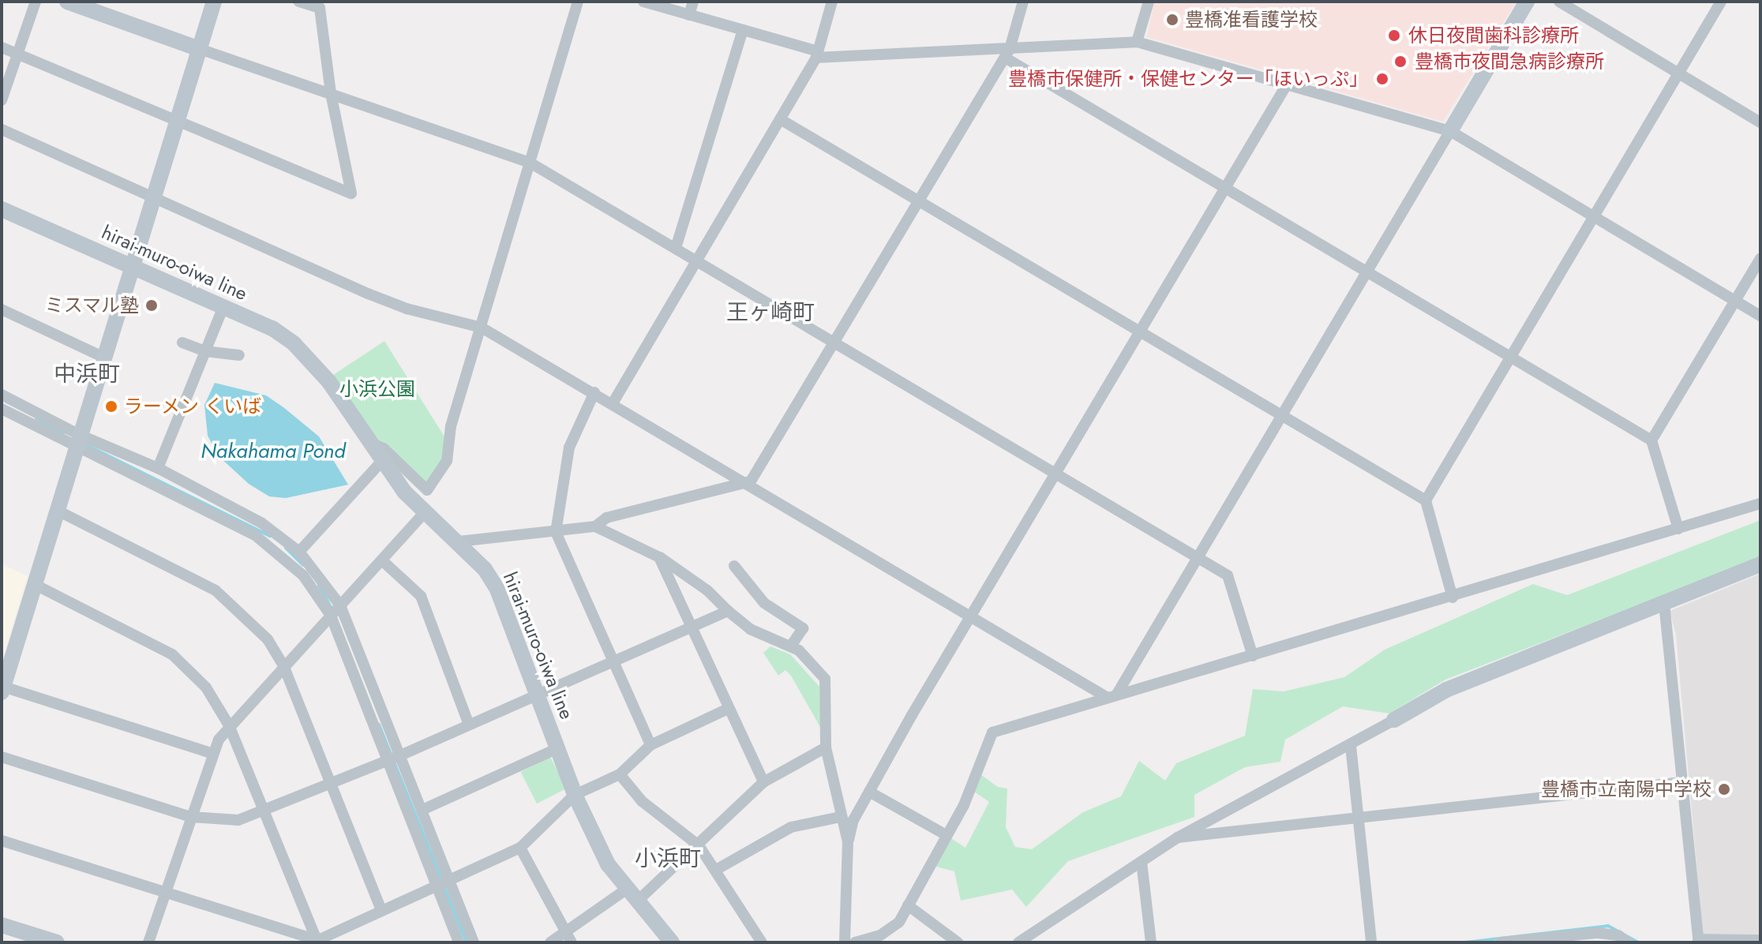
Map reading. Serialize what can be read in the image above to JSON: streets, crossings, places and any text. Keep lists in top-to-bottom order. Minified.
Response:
{"streets":{"street":["hirai-muro-oiwa line"]},"districts":["王ヶ崎町","中浜町","小浜町"],"water":["Nakahama Pond"],"parks":["小浜公園"],"places":["豊橋准看護学校","休日夜間歯科診療所","豊橋市夜間急病診療所","豊橋市保健所・保健センター「ほいっぷ」","ミスマル塾","ラーメン くいば","豊橋市立南陽中学校"]}
